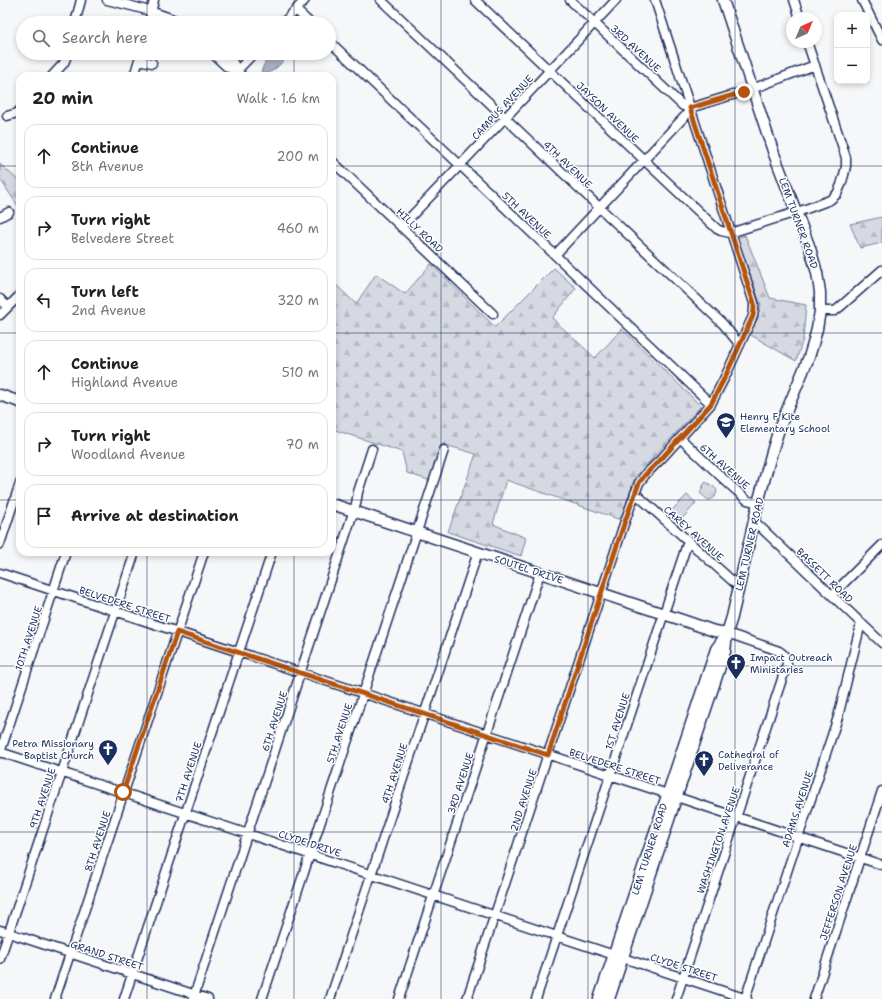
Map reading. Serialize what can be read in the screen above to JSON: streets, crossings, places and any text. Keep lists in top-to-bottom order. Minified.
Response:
{"streets":{"main road":["LEM TURNER ROAD","SOUTEL DRIVE"],"street":["3RD AVENUE","CAMPUS AVENUE","JAYSON AVENUE","4TH AVENUE","5TH AVENUE","HILLY ROAD","6TH AVENUE","CAREY AVENUE","BASSETT ROAD","BELVEDERE STREET","10TH AVENUE","1ST AVENUE","7TH AVENUE","9TH AVENUE","2ND AVENUE","ADAMS AVENUE","WASHINGTON AVENUE","8TH AVENUE","CLYDE DRIVE","JEFFERSON AVENUE","GRAND STREET","CLYDE STREET"]},"crossings":[["3RD AVENUE","CAMPUS AVENUE"],["3RD AVENUE","SOUTEL DRIVE"],["3RD AVENUE","BELVEDERE STREET"],["3RD AVENUE","2ND AVENUE"],["3RD AVENUE","CLYDE DRIVE"],["CAMPUS AVENUE","JAYSON AVENUE"],["CAMPUS AVENUE","4TH AVENUE"],["CAMPUS AVENUE","5TH AVENUE"],["CAMPUS AVENUE","HILLY ROAD"],["JAYSON AVENUE","2ND AVENUE"],["4TH AVENUE","SOUTEL DRIVE"],["4TH AVENUE","BELVEDERE STREET"],["4TH AVENUE","2ND AVENUE"],["4TH AVENUE","CLYDE DRIVE"],["5TH AVENUE","SOUTEL DRIVE"],["5TH AVENUE","BELVEDERE STREET"],["5TH AVENUE","2ND AVENUE"],["5TH AVENUE","CLYDE DRIVE"],["LEM TURNER ROAD","6TH AVENUE"],["LEM TURNER ROAD","CAREY AVENUE"],["LEM TURNER ROAD","SOUTEL DRIVE"],["LEM TURNER ROAD","BASSETT ROAD"],["LEM TURNER ROAD","BELVEDERE STREET"],["LEM TURNER ROAD","WASHINGTON AVENUE"],["LEM TURNER ROAD","CLYDE DRIVE"],["LEM TURNER ROAD","CLYDE STREET"],["6TH AVENUE","SOUTEL DRIVE"],["6TH AVENUE","BELVEDERE STREET"],["6TH AVENUE","2ND AVENUE"],["6TH AVENUE","CLYDE DRIVE"],["6TH AVENUE","GRAND STREET"],["CAREY AVENUE","1ST AVENUE"],["CAREY AVENUE","2ND AVENUE"],["SOUTEL DRIVE","1ST AVENUE"],["SOUTEL DRIVE","2ND AVENUE"],["SOUTEL DRIVE","WASHINGTON AVENUE"],["BASSETT ROAD","ADAMS AVENUE"],["BELVEDERE STREET","10TH AVENUE"],["BELVEDERE STREET","1ST AVENUE"],["BELVEDERE STREET","7TH AVENUE"],["BELVEDERE STREET","9TH AVENUE"],["BELVEDERE STREET","2ND AVENUE"],["BELVEDERE STREET","ADAMS AVENUE"],["BELVEDERE STREET","WASHINGTON AVENUE"],["BELVEDERE STREET","8TH AVENUE"],["BELVEDERE STREET","JEFFERSON AVENUE"],["10TH AVENUE","CLYDE DRIVE"],["1ST AVENUE","CLYDE DRIVE"],["7TH AVENUE","CLYDE DRIVE"],["7TH AVENUE","GRAND STREET"],["9TH AVENUE","CLYDE DRIVE"],["9TH AVENUE","GRAND STREET"],["2ND AVENUE","CLYDE DRIVE"],["ADAMS AVENUE","CLYDE STREET"],["WASHINGTON AVENUE","CLYDE STREET"],["8TH AVENUE","CLYDE DRIVE"],["8TH AVENUE","GRAND STREET"],["CLYDE DRIVE","CLYDE STREET"]],"places":{"school or university":["Henry F Kite Elementary School"],"church":["Impact Outreach Ministaries","Petra Missionary Baptist Church","Cathedral of Deliverance"]},"north":"top right","page":{"map_buttons":["+","−"],"search":"Search here","heading":["20 min","Walk · 1.6 km"],"list":[["Continue","8th Avenue","200 m"],["Turn right","Belvedere Street","460 m"],["Turn left","2nd Avenue","320 m"],["Continue","Highland Avenue","510 m"],["Turn right","Woodland Avenue","70 m"],"Arrive at destination"]}}
